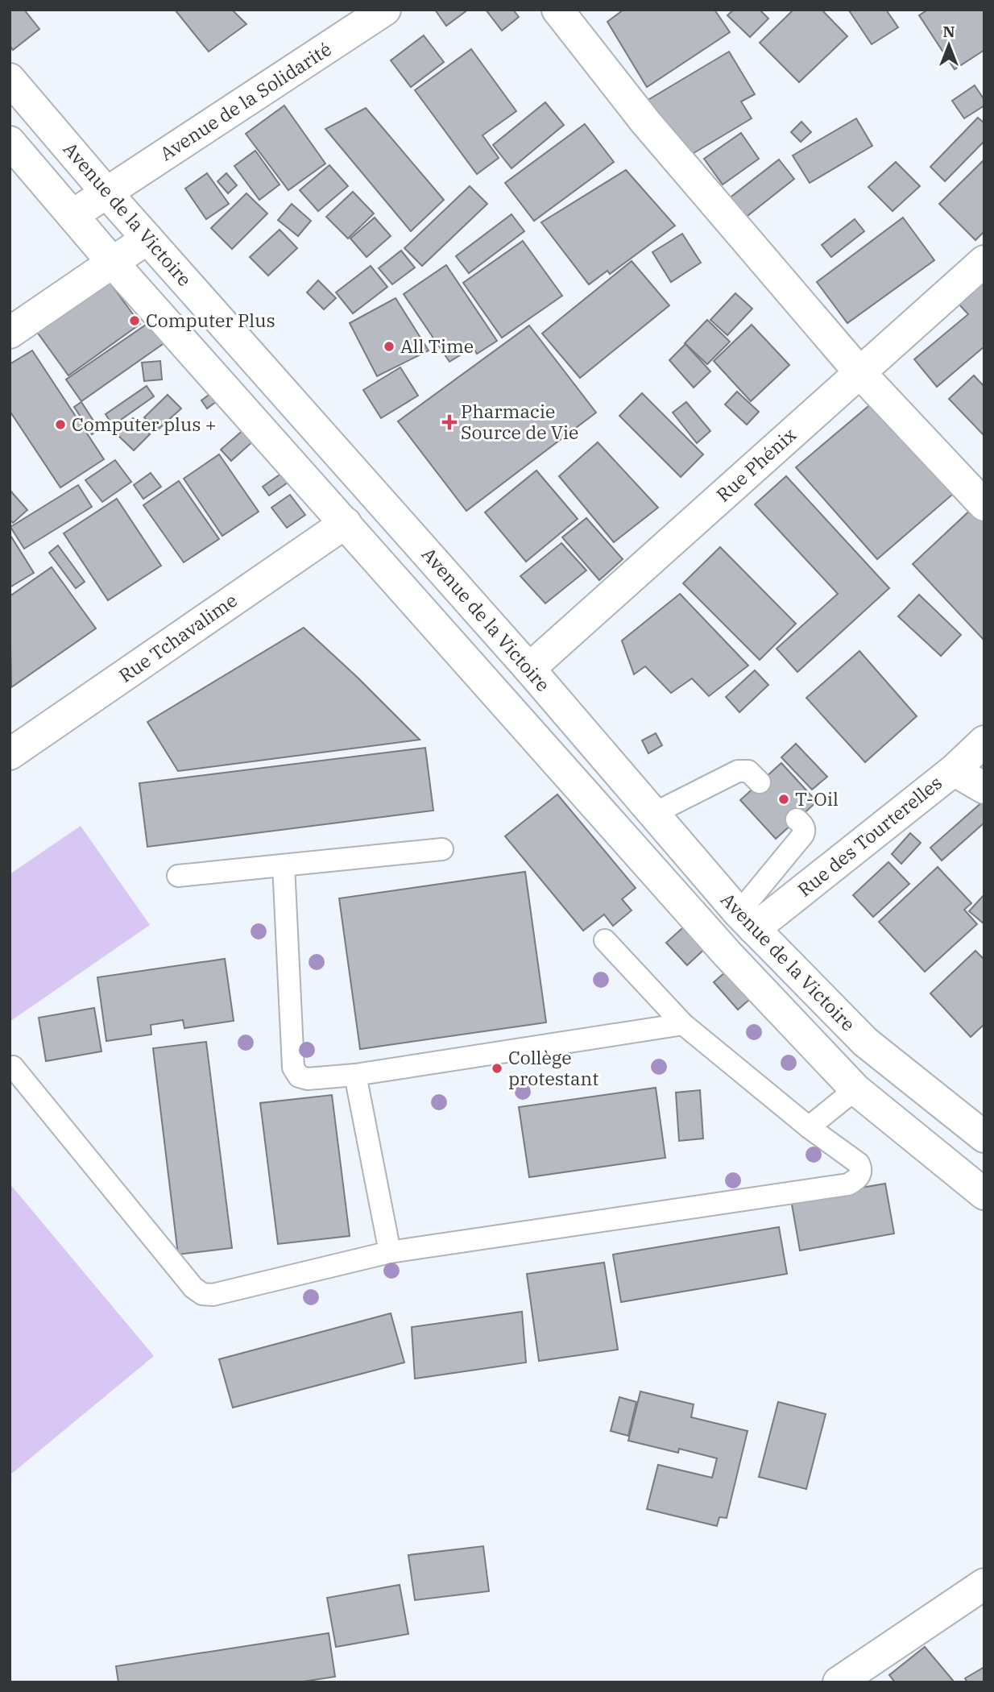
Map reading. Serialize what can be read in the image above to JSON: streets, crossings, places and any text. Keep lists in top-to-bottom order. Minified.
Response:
{"streets":{"main road":["Avenue de la Solidarité","Avenue de la Victoire","Rue Phénix","Rue Tchavalime","Rue des Tourterelles"]},"crossings":[["Avenue de la Solidarité","Avenue de la Victoire"],["Avenue de la Victoire","Rue Phénix"],["Avenue de la Victoire","Rue Tchavalime"],["Avenue de la Victoire","Rue des Tourterelles"]],"places":{"other":["Computer Plus","All Time","Computer plus +","T-Oil","Collège protestant"],"health":["Pharmacie Source de Vie"]},"north":"top"}
